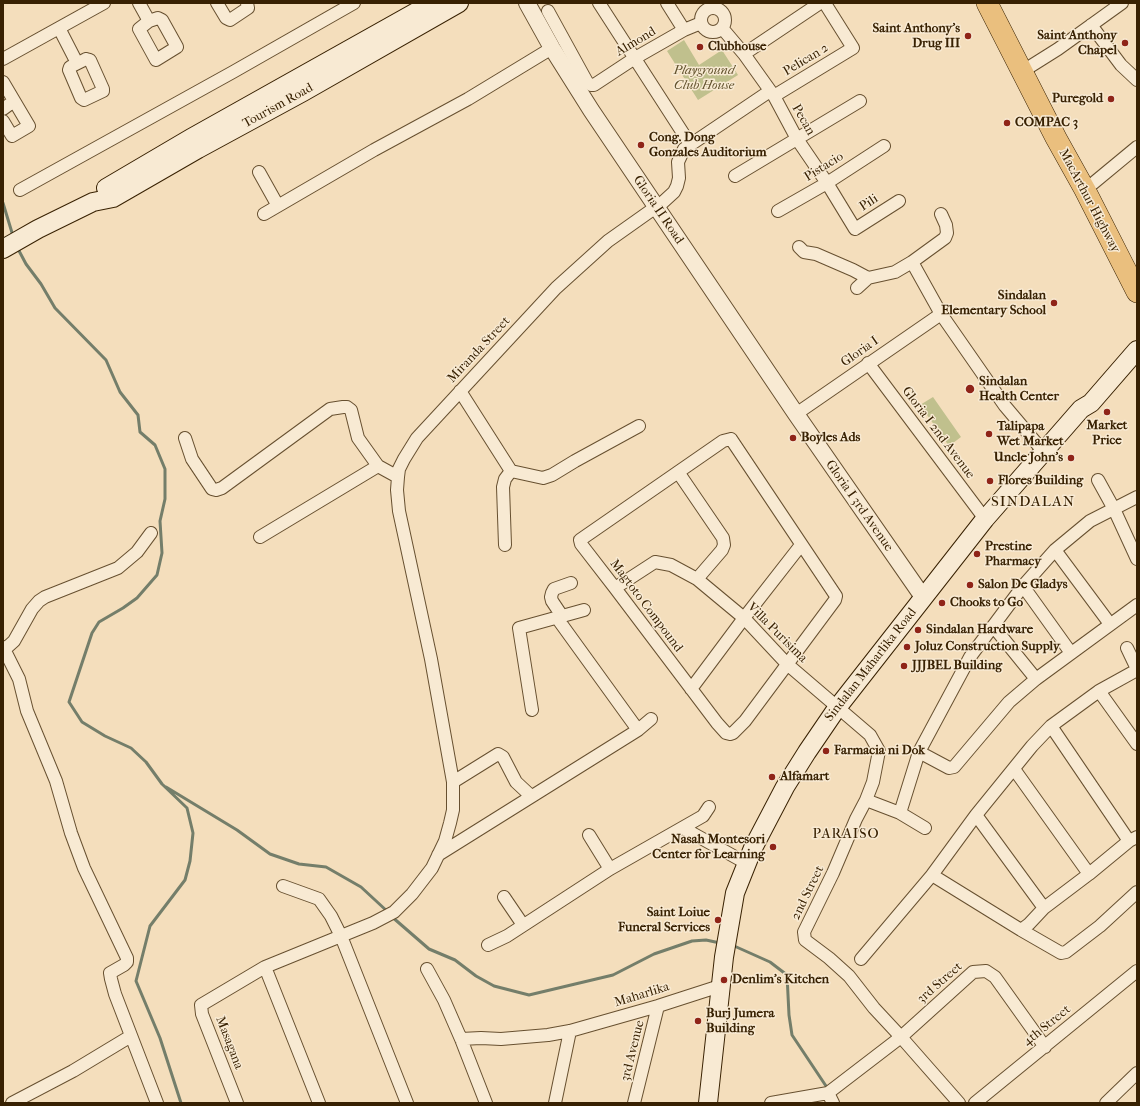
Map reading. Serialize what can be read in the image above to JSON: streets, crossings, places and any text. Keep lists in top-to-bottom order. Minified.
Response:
{"streets":{"highway":["MacArthur Highway"],"main road":["Tourism Road","Sindalan Maharlika Road"],"street":["Almond","Pelican 2","Pecan","Pistacio","Pili","Gloria II Road","Miranda Street","Gloria I","Gloria I 2nd Avenue","Gloria I 3rd Avenue","Magtoto Compound","Villa Purisima","2nd Street","3rd Street","Maharlika","4th Street","Masagana","3rd Avenue"]},"crossings":[["Almond","Pecan"],["Pelican 2","Pecan"],["Pelican 2","Miranda Street"],["Pecan","Pistacio"],["Pecan","Pili"],["Gloria II Road","Miranda Street"],["Gloria II Road","Gloria I"],["Gloria II Road","Gloria I 3rd Avenue"],["Miranda Street","Masagana"],["Gloria I","Gloria I 2nd Avenue"],["Gloria I","Gloria I 3rd Avenue"],["Gloria I 2nd Avenue","Sindalan Maharlika Road"],["Gloria I 3rd Avenue","Sindalan Maharlika Road"],["Magtoto Compound","Villa Purisima"],["Villa Purisima","Sindalan Maharlika Road"],["Villa Purisima","2nd Street"],["Sindalan Maharlika Road","2nd Street"],["Sindalan Maharlika Road","Maharlika"],["2nd Street","3rd Street"],["3rd Street","4th Street"],["Maharlika","3rd Avenue"]],"districts":["SINDALAN","PARAISO"],"parks":["Playground Club House"],"places":["Saint Anthony's Drug III","Saint Anthony Chapel","Clubhouse","Puregold","COMPAC 3","Cong. Dong Gonzales Auditorium","Sindalan Elementary School","Sindalan Health Center","Market Price","Talipapa Wet Market","Boyles Ads","Uncle John's","Flores Building","Prestine Pharmacy","Salon De Gladys","Chooks to Go","Sindalan Hardware","Joluz Construction Supply","JJJBEL Building","Farmacia ni Dok","Alfamart","Nasah Montesori Center for Learning","Saint Loiue Funeral Services","Denlim's Kitchen","Burj Jumera Building"]}
